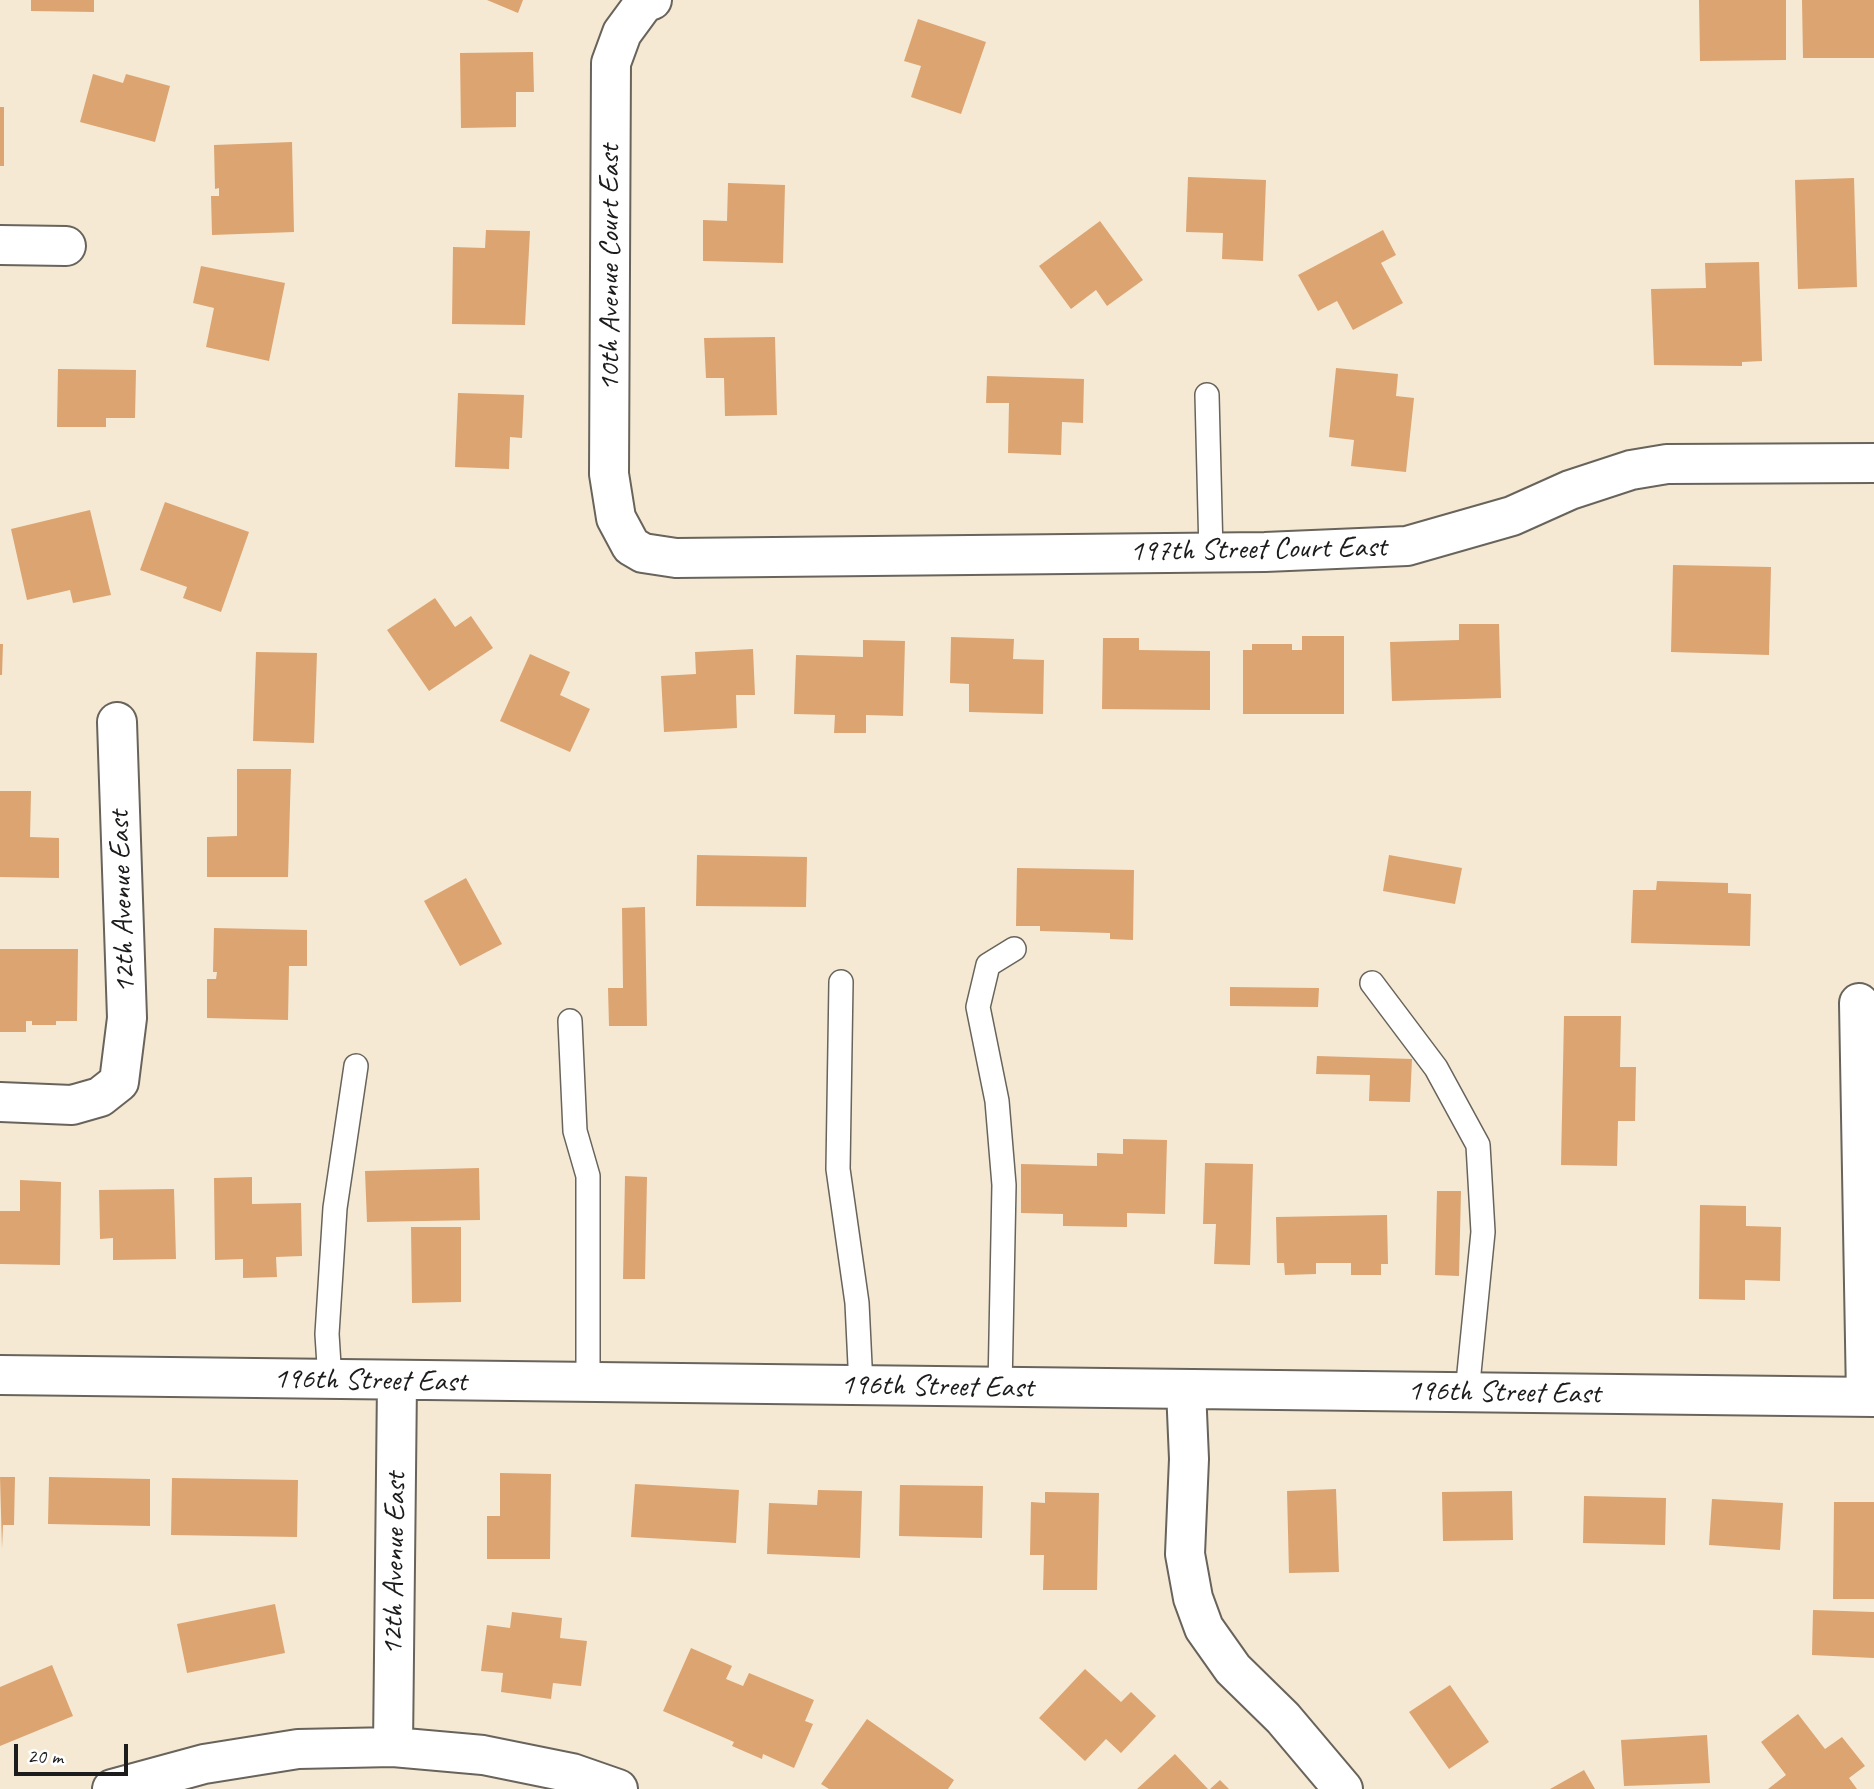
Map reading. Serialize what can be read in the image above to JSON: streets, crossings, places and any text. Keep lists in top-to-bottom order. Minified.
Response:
{"streets":{"street":["10th Avenue Court East","197th Street Court East","12th Avenue East","196th Street East"]},"crossings":[["10th Avenue Court East","197th Street Court East"],["12th Avenue East","196th Street East"]],"scale_bar":"20 m"}
